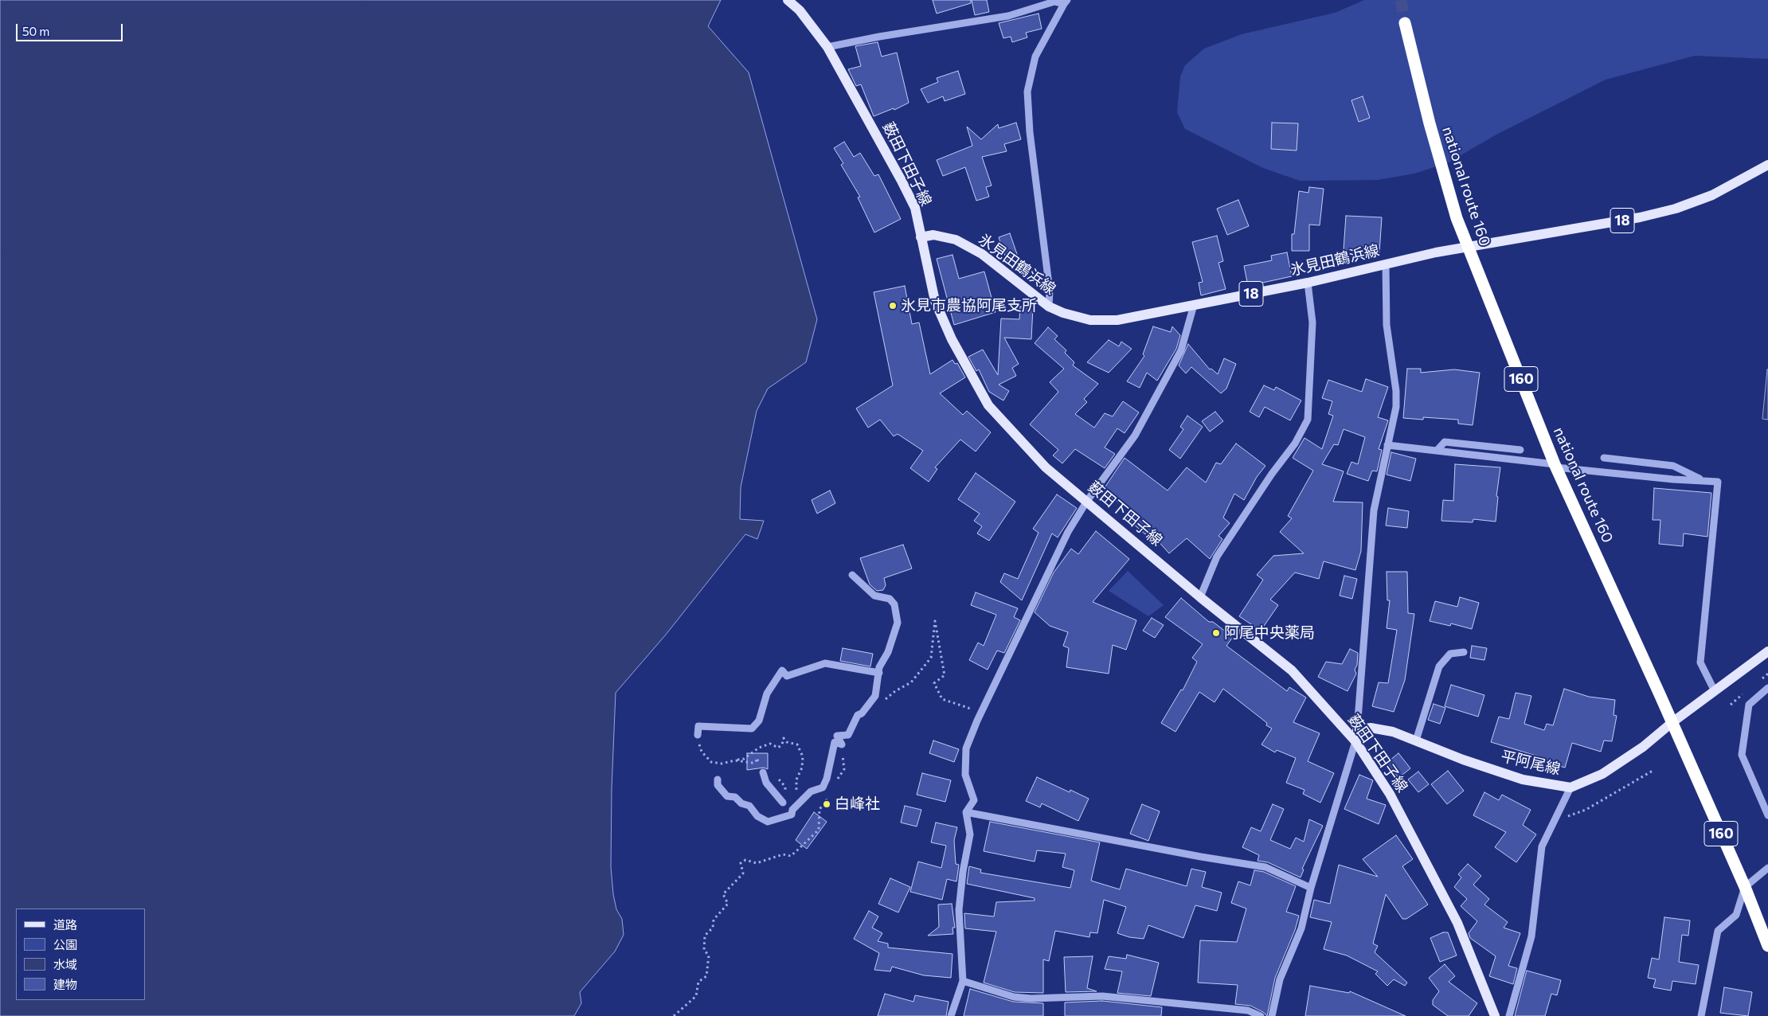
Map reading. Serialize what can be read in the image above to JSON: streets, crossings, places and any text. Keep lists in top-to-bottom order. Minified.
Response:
{"streets":{"highway":["national route 160","160"],"main road":["薮田下田子線","18","氷見田鶴浜線","平阿尾線"]},"crossings":[["薮田下田子線","氷見田鶴浜線"],["national route 160","氷見田鶴浜線"],["national route 160","平阿尾線"]],"places":["氷見市農協阿尾支所","阿尾中央薬局","白峰社"],"legend":["道路","公園","水域","建物"],"scale_bar":"50 m"}
